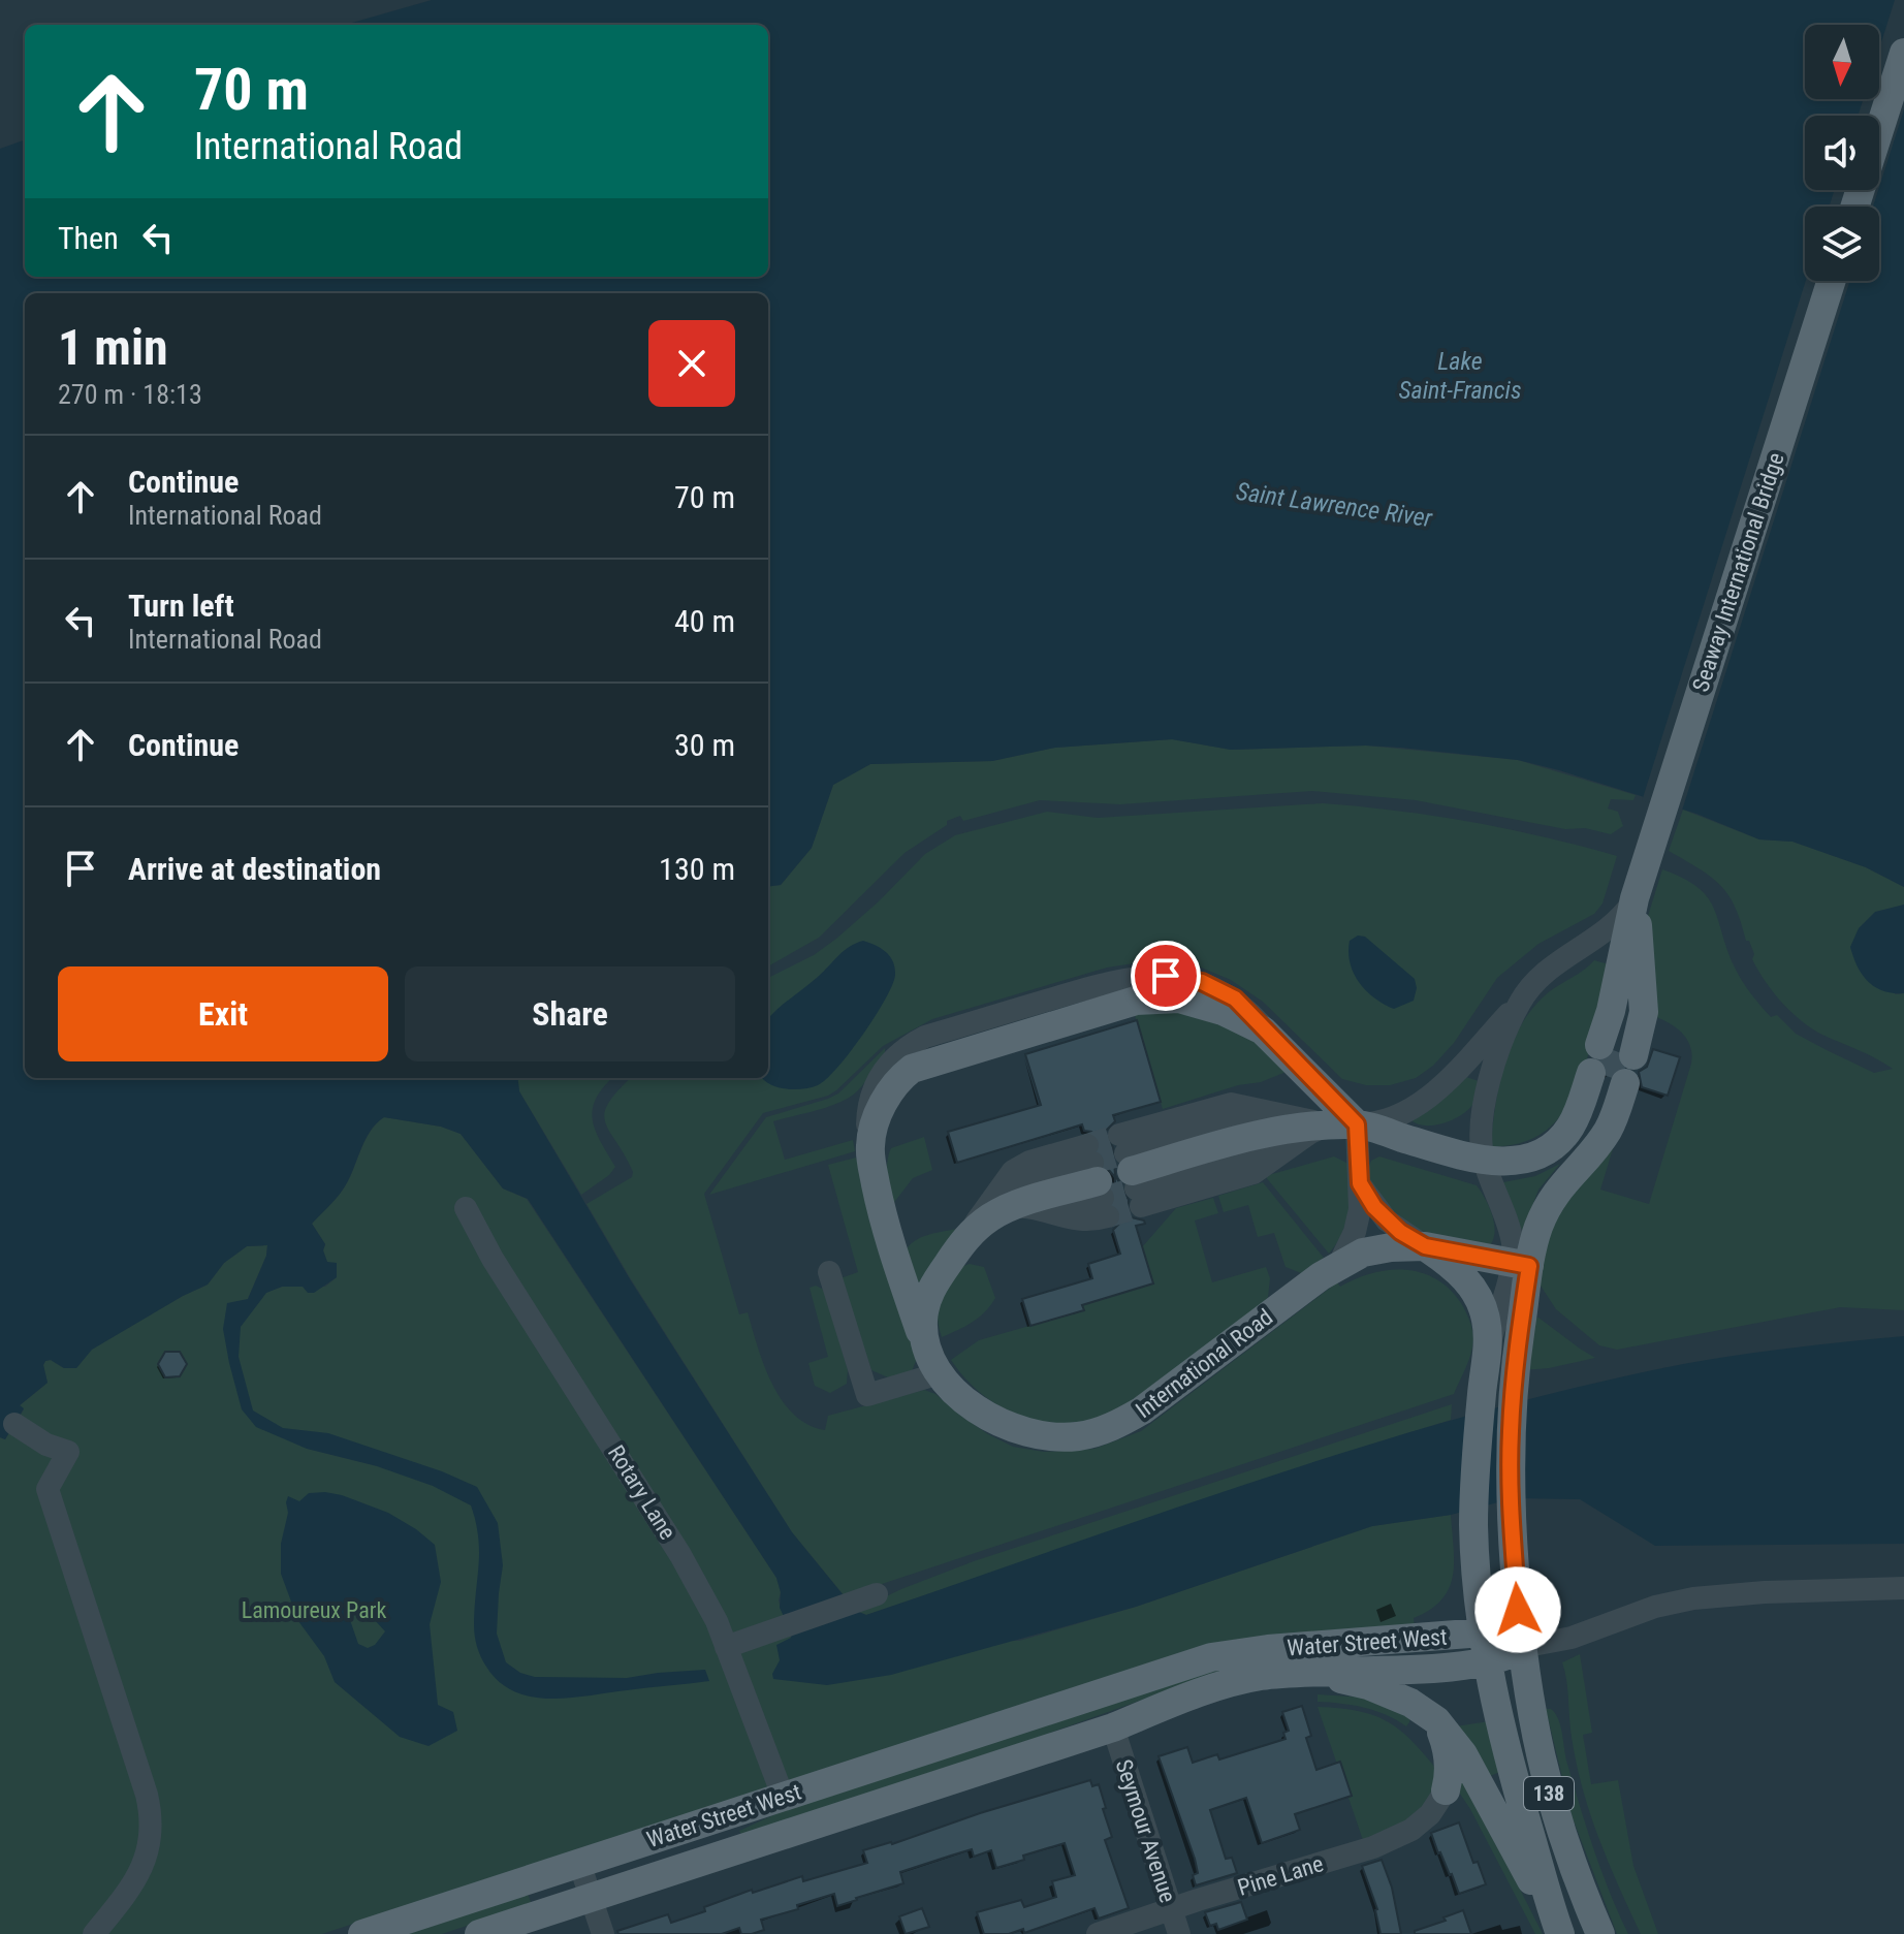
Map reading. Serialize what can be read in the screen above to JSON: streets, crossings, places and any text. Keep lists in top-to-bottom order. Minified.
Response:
{"streets":{"main road":["Seaway International Bridge","International Road","Water Street West","138"],"street":["Rotary Lane","Seymour Avenue","Pine Lane"]},"crossings":[["International Road","138"],["Rotary Lane","Water Street West"],["Water Street West","138"],["Water Street West","Seymour Avenue"],["Seymour Avenue","Pine Lane"]],"water":["Lake Saint-Francis","Saint Lawrence River"],"parks":["Lamoureux Park"],"north":"bottom","page":{"turn":["70 m","International Road"],"then":"Then","heading":["1 min","270 m · 18:13"],"list":[{"name":"Continue","note":"International Road","value":"70 m"},{"name":"Turn left","note":"International Road","value":"40 m"},{"name":"Continue","value":"30 m"},{"name":"Arrive at destination","value":"130 m"}],"buttons":["Exit","Share"]}}
